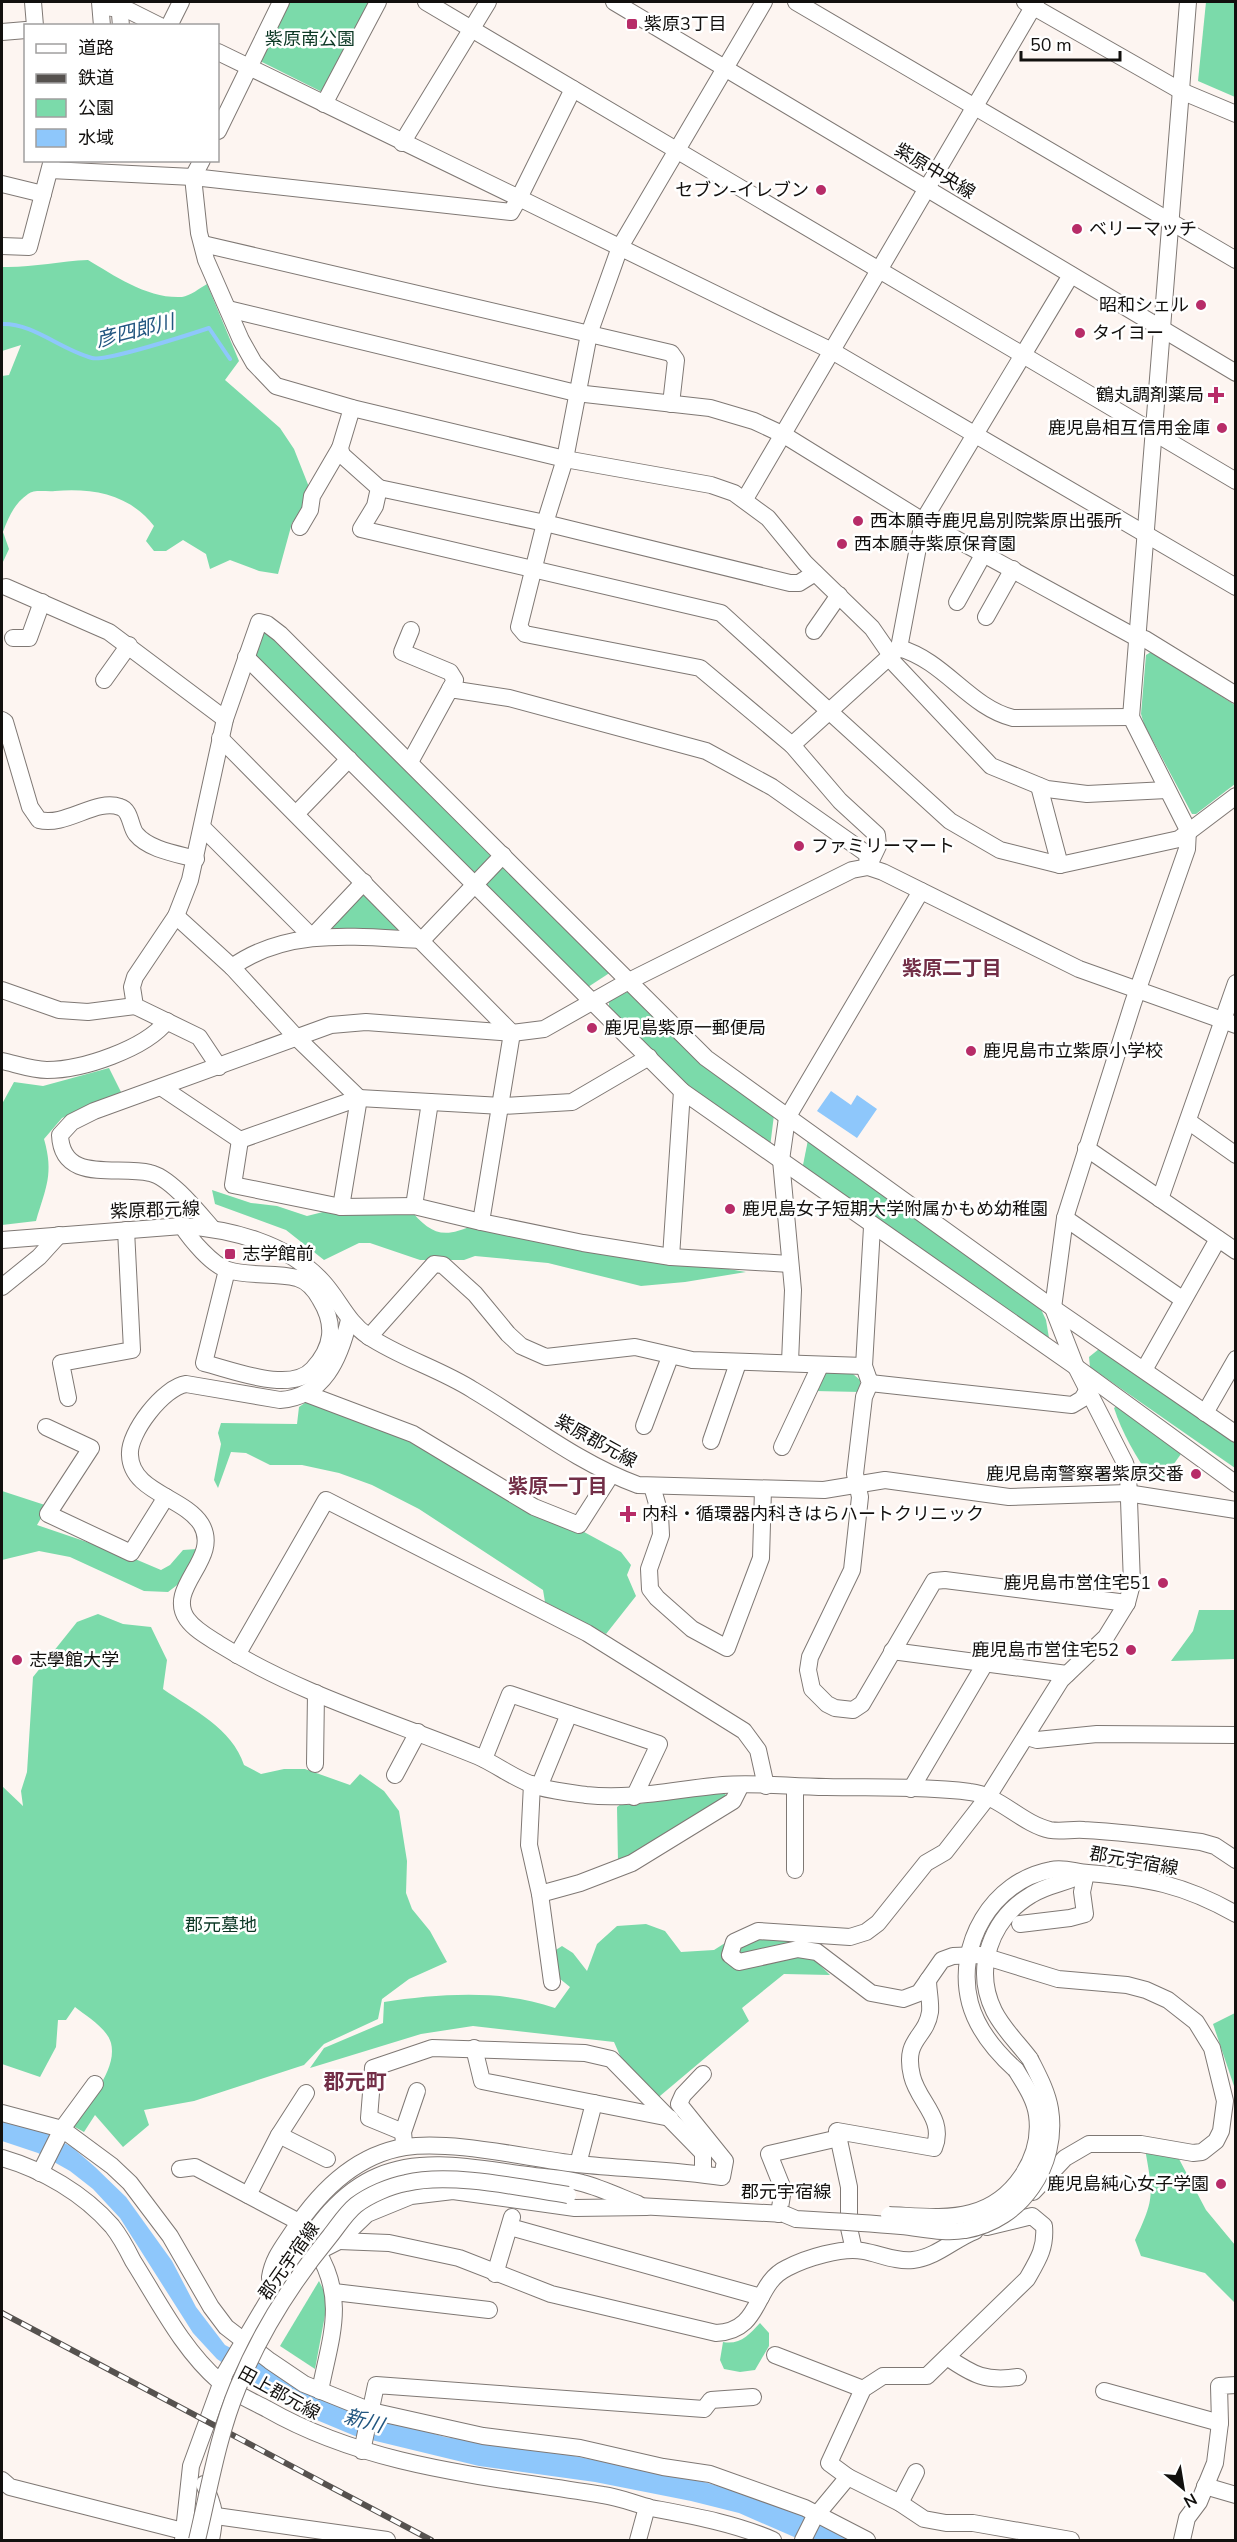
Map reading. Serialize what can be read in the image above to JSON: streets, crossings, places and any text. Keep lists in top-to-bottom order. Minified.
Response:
{"streets":{"street":["紫原中央線","紫原郡元線","郡元宇宿線","田上郡元線"]},"districts":["紫原二丁目","紫原一丁目","郡元町"],"water":["彦四郎川","新川"],"parks":["紫原南公園","郡元墓地"],"places":{"transit":["紫原3丁目","志学館前"],"other":["セブン-イレブン","ベリーマッチ","昭和シェル","タイヨー","鹿児島相互信用金庫","西本願寺鹿児島別院紫原出張所","西本願寺紫原保育園","ファミリーマート","鹿児島紫原一郵便局","鹿児島市立紫原小学校","鹿児島女子短期大学附属かもめ幼稚園","鹿児島南警察署紫原交番","鹿児島市営住宅51","鹿児島市営住宅52","志學館大学","鹿児島純心女子学園"],"health":["鶴丸調剤薬局","内科・循環器内科きはらハートクリニック"]},"legend":["道路","鉄道","公園","水域"],"scale_bar":"50 m","north":"bottom right"}
